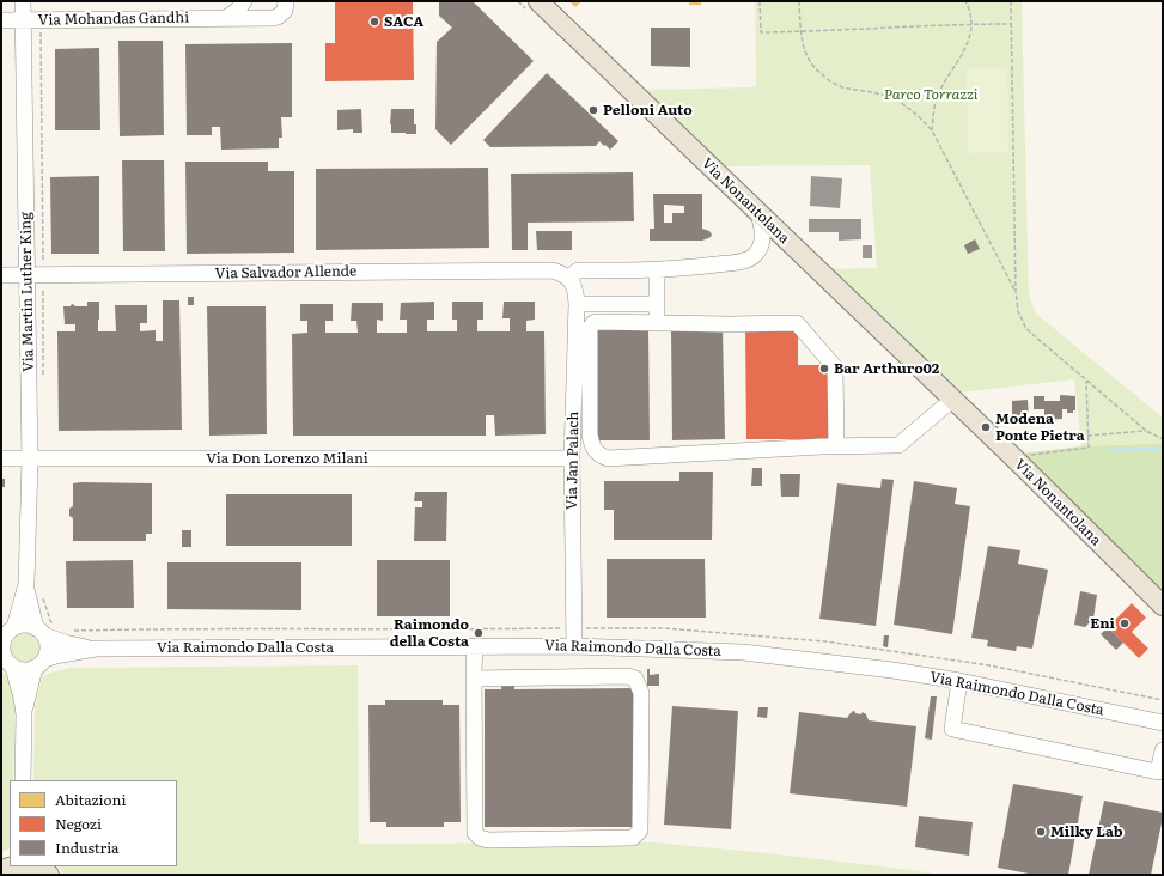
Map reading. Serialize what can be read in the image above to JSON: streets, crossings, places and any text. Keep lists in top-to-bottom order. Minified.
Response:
{"streets":{"main road":["Via Nonantolana"],"street":["Via Mohandas Gandhi","Via Salvador Allende","Via Martin Luther King","Via Don Lorenzo Milani","Via Jan Palach","Via Raimondo Dalla Costa"]},"crossings":[["Via Mohandas Gandhi","Via Martin Luther King"],["Via Salvador Allende","Via Martin Luther King"],["Via Salvador Allende","Via Jan Palach"],["Via Martin Luther King","Via Don Lorenzo Milani"],["Via Don Lorenzo Milani","Via Jan Palach"],["Via Jan Palach","Via Raimondo Dalla Costa"]],"parks":["Parco Torrazzi"],"places":["SACA","Pelloni Auto","Bar Arthuro02","Modena Ponte Pietra","Eni","Raimondo della Costa","Milky Lab"],"legend":["Abitazioni","Negozi","Industria"]}
